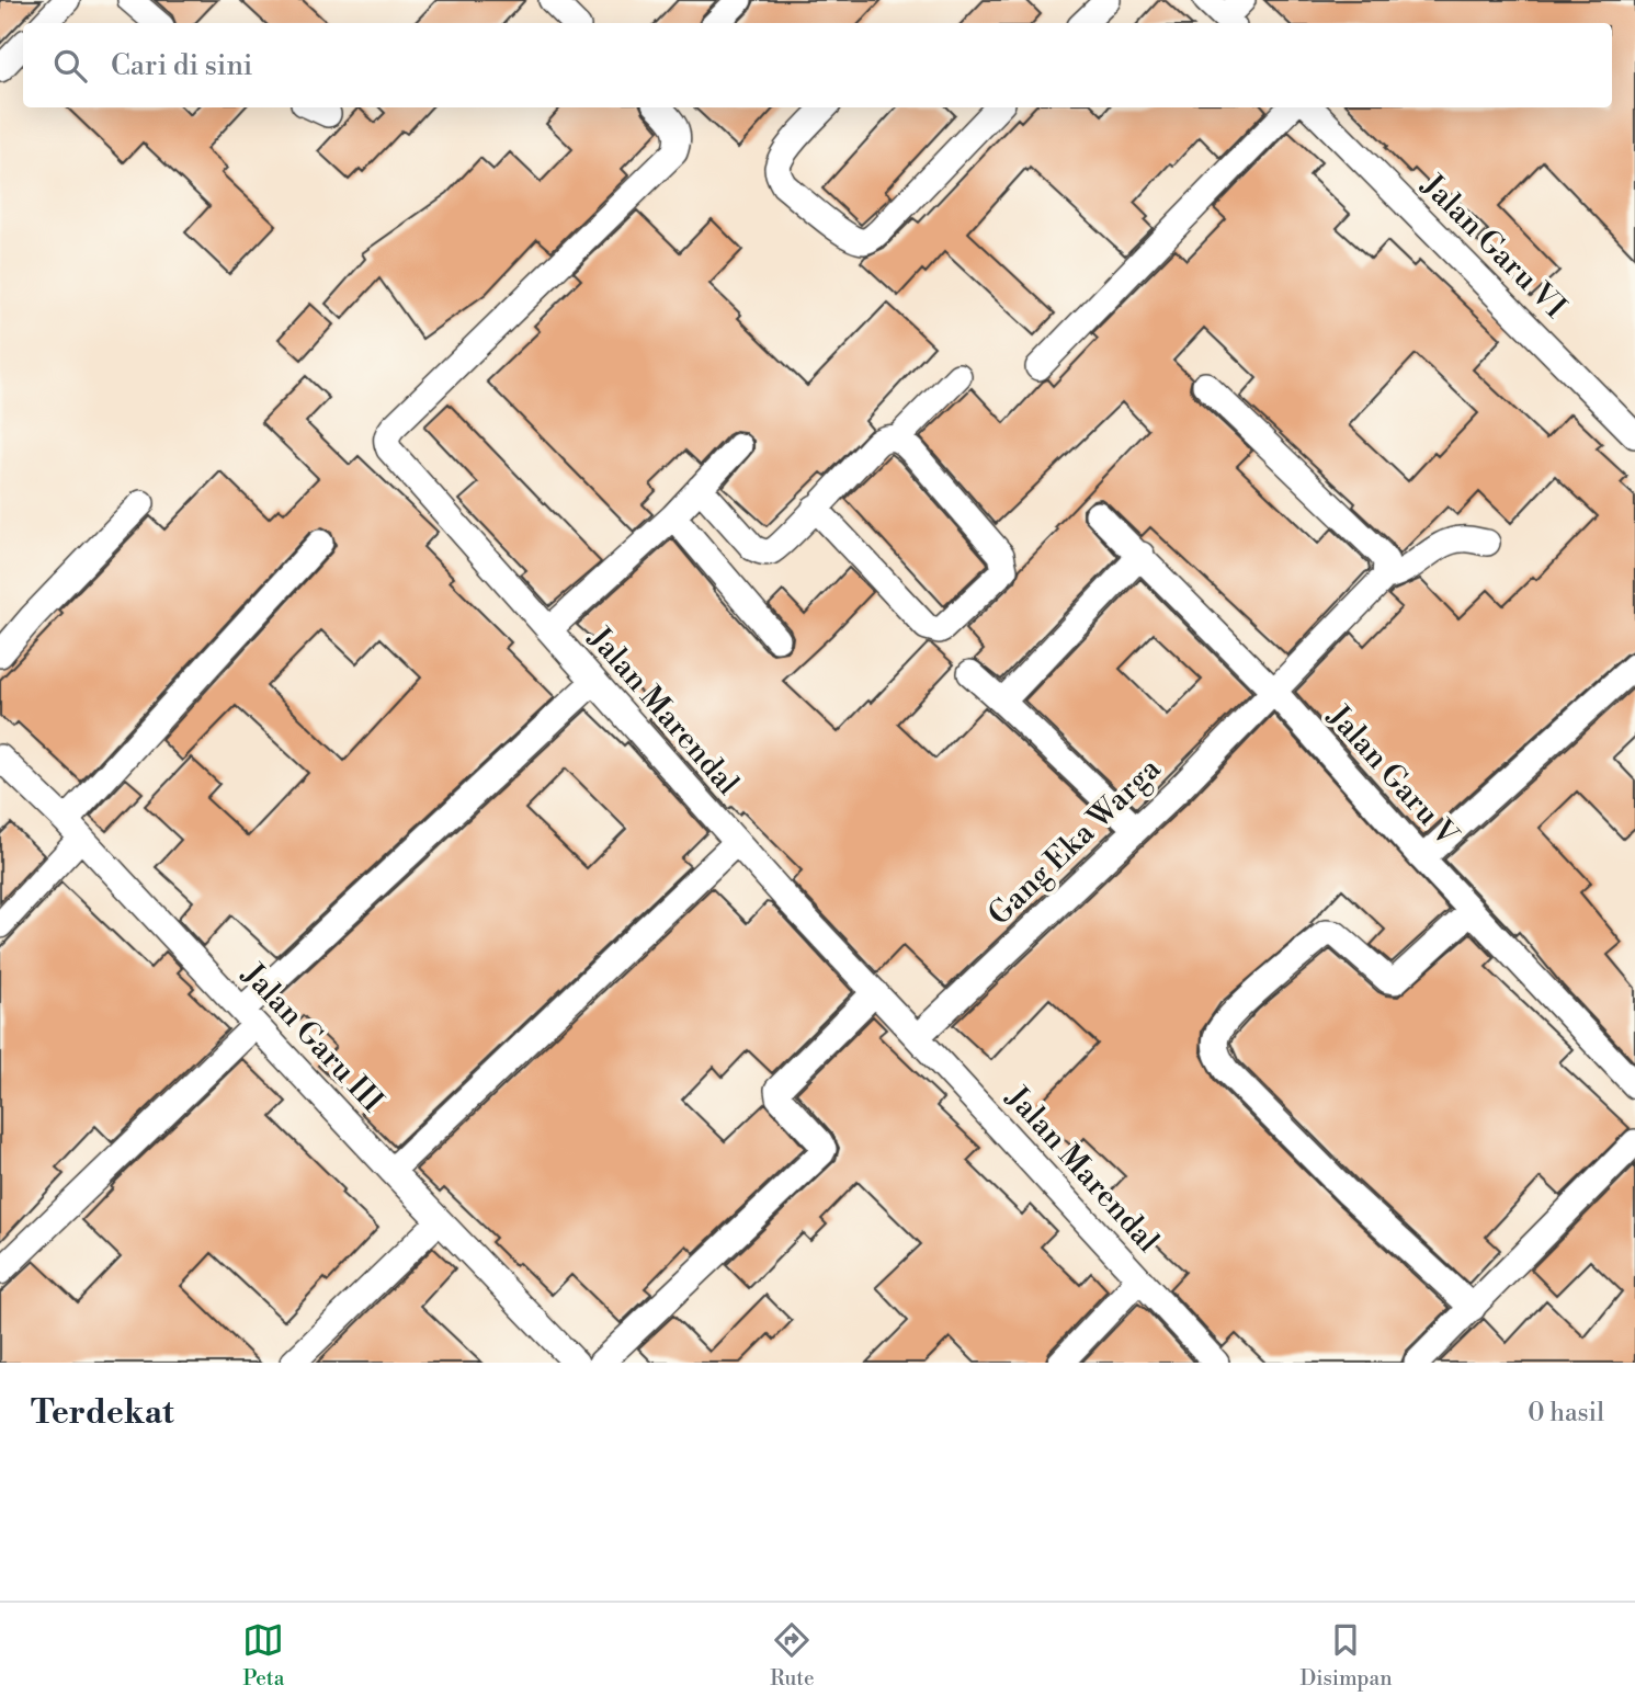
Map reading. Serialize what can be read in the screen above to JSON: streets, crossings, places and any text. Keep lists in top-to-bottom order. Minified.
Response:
{"streets":{"street":["Jalan Garu VI","Jalan Marendal","Jalan Garu V","Gang Eka Warga","Jalan Garu III"]},"crossings":[["Jalan Marendal","Gang Eka Warga"],["Jalan Garu V","Gang Eka Warga"]],"page":{"search":"Cari di sini","heading":["Terdekat","0 hasil"],"nav":["Peta","Rute","Disimpan"]}}
